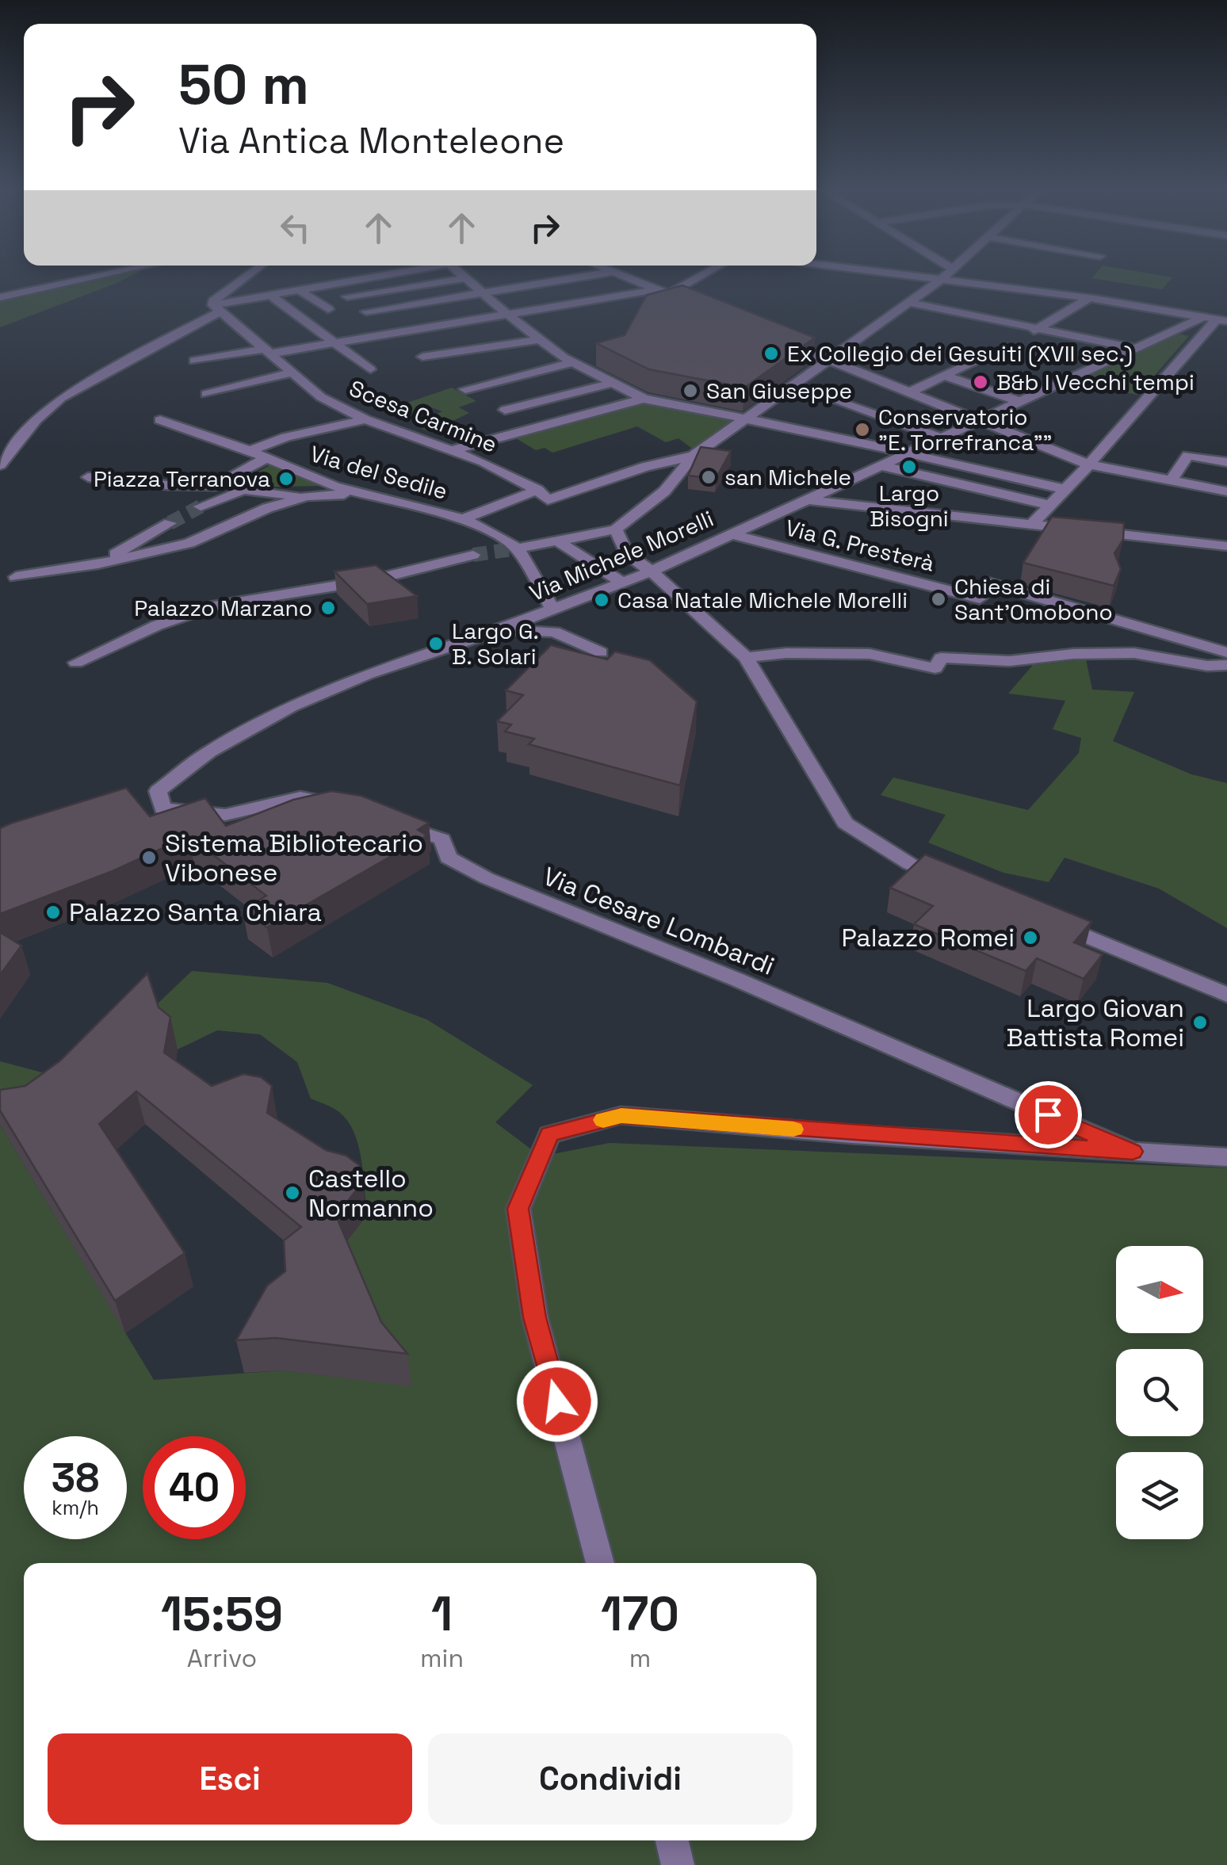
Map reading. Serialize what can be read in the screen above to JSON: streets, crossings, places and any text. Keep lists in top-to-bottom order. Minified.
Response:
{"streets":{"street":["Scesa Carmine","Via del Sedile","Via G. Presterà","Via Michele Morelli","Via Cesare Lombardi"]},"crossings":[["Via del Sedile","Via Michele Morelli"],["Via G. Presterà","Via Michele Morelli"]],"places":["Ex Collegio dei Gesuiti (XVII sec.)","B&b I Vecchi tempi","San Giuseppe","Conservatorio \"E. Torrefranca\"\"","Largo Bisogni","san Michele","Piazza Terranova","Chiesa di Sant'Omobono","Casa Natale Michele Morelli","Palazzo Marzano","Largo G. B. Solari","Sistema Bibliotecario Vibonese","Palazzo Santa Chiara","Palazzo Romei","Largo Giovan Battista Romei","Castello Normanno"],"north":"right","page":{"turn":["50 m","Via Antica Monteleone"],"speed":"38 km/h","limit":"40","eta":["15:59","Arrivo","1","min","170","m"],"buttons":["Esci","Condividi"]}}
